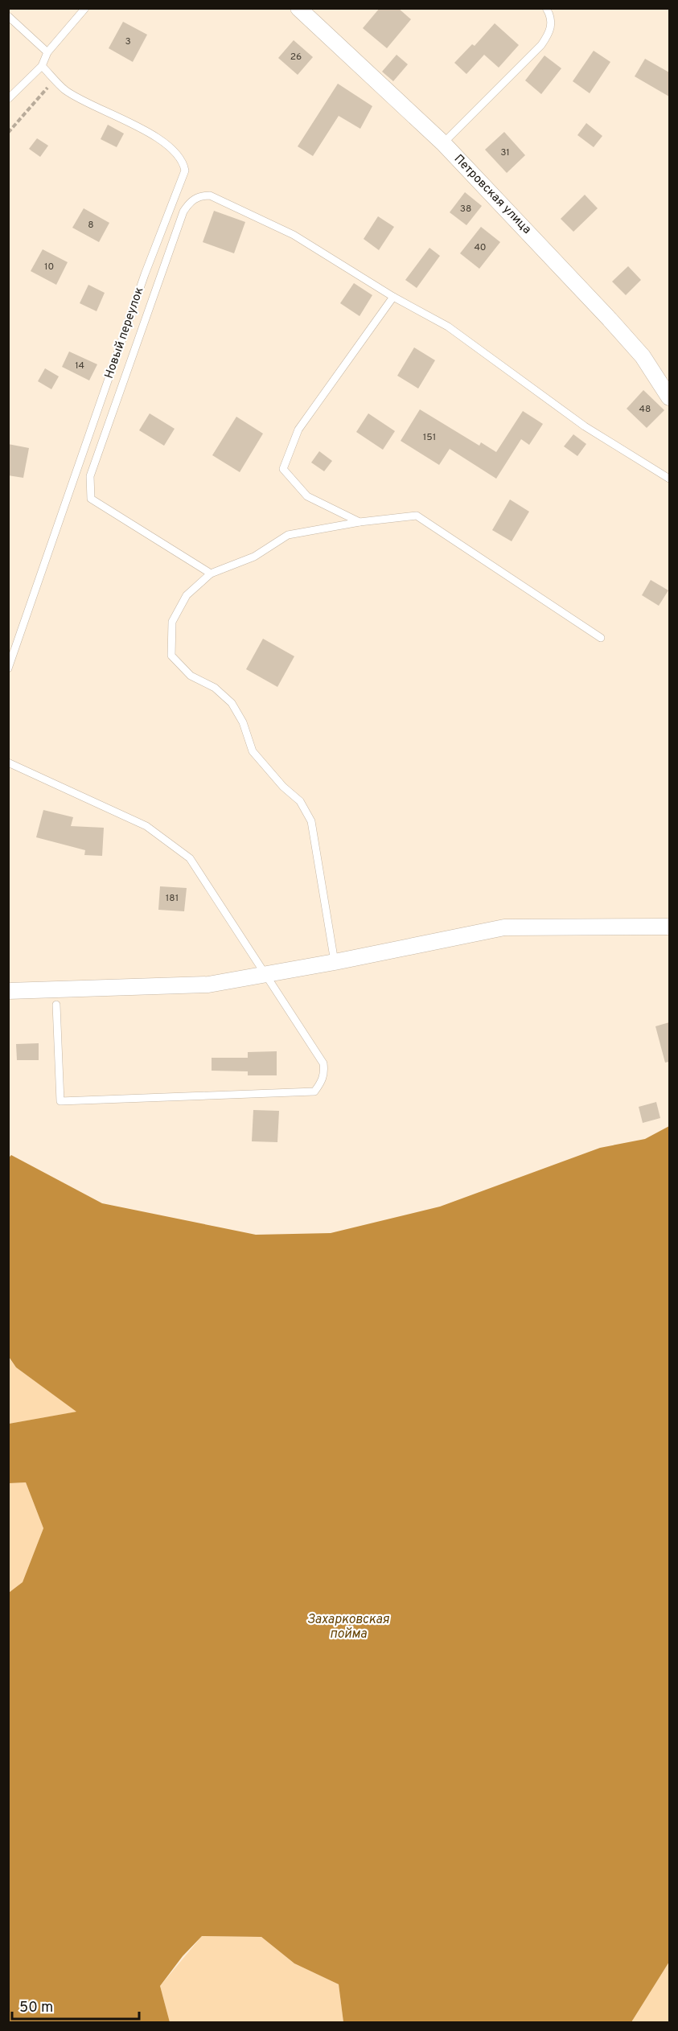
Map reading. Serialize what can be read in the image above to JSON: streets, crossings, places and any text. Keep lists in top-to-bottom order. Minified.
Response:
{"streets":{"street":["Петровская улица"],"lane":["Новый переулок"]},"water":["Захарковская пойма"],"house_numbers":["3","26","31","38","8","40","10","14","48","151","181"],"scale_bar":"50 m"}
